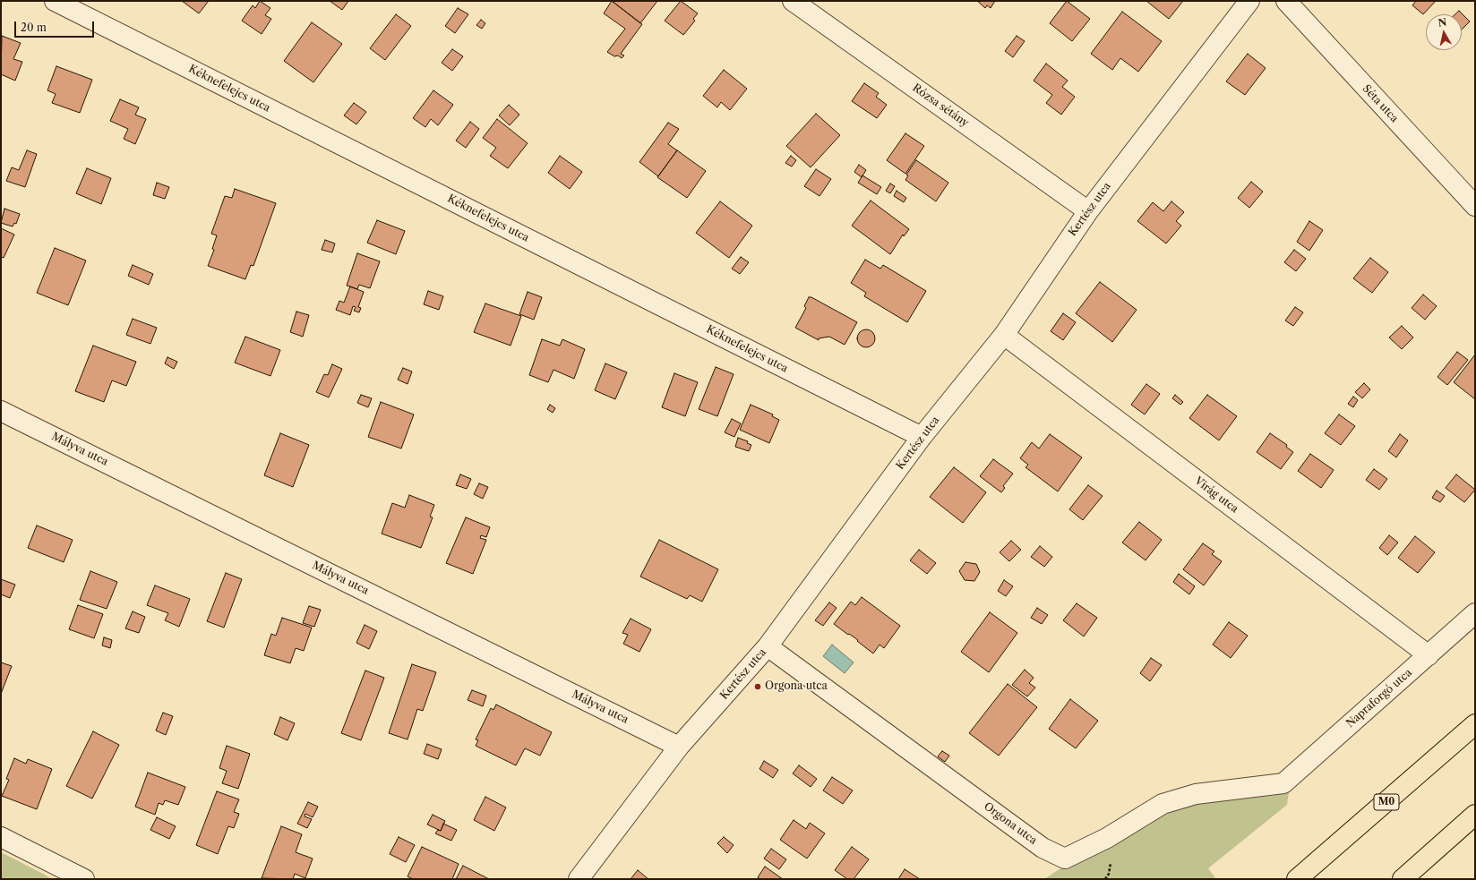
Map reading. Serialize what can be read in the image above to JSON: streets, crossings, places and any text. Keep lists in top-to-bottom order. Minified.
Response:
{"streets":{"highway":["M0"],"street":["Kéknefelejcs utca","Séta utca","Rózsa sétány","Kertész utca","Mályva utca","Virág utca","Napraforgó utca","Orgona utca"]},"crossings":[["Kéknefelejcs utca","Kertész utca"],["Rózsa sétány","Kertész utca"],["Kertész utca","Mályva utca"],["Kertész utca","Virág utca"],["Kertész utca","Orgona utca"],["Virág utca","Napraforgó utca"],["Napraforgó utca","Orgona utca"]],"places":["Orgona utca"],"scale_bar":"20 m","north":"top"}
